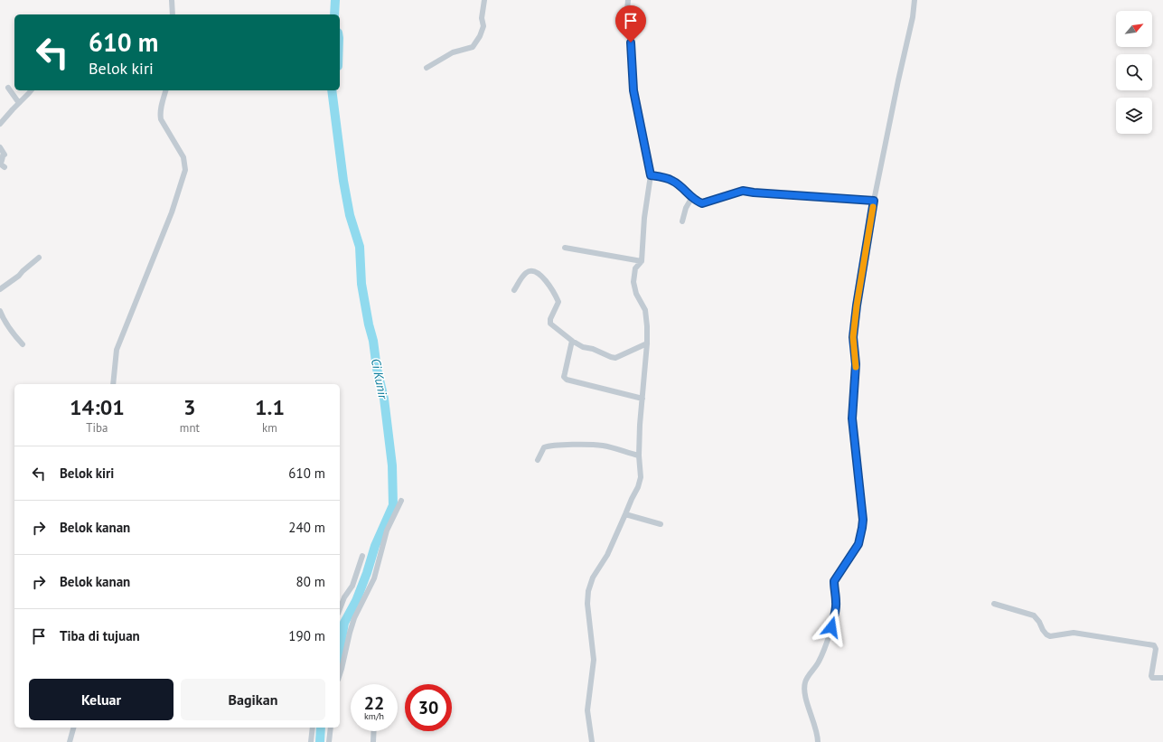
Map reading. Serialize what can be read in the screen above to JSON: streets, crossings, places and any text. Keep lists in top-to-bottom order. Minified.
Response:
{"water":["Ci Kunir"],"north":"top right","page":{"turn":["610 m","Belok kiri"],"eta":["14:01","Tiba","3","mnt","1.1","km"],"list":[{"name":"Belok kiri","value":"610 m"},{"name":"Belok kanan","value":"240 m"},{"name":"Belok kanan","value":"80 m"},{"name":"Tiba di tujuan","value":"190 m"}],"buttons":["Keluar","Bagikan"],"speed":"22 km/h","limit":"30"}}
